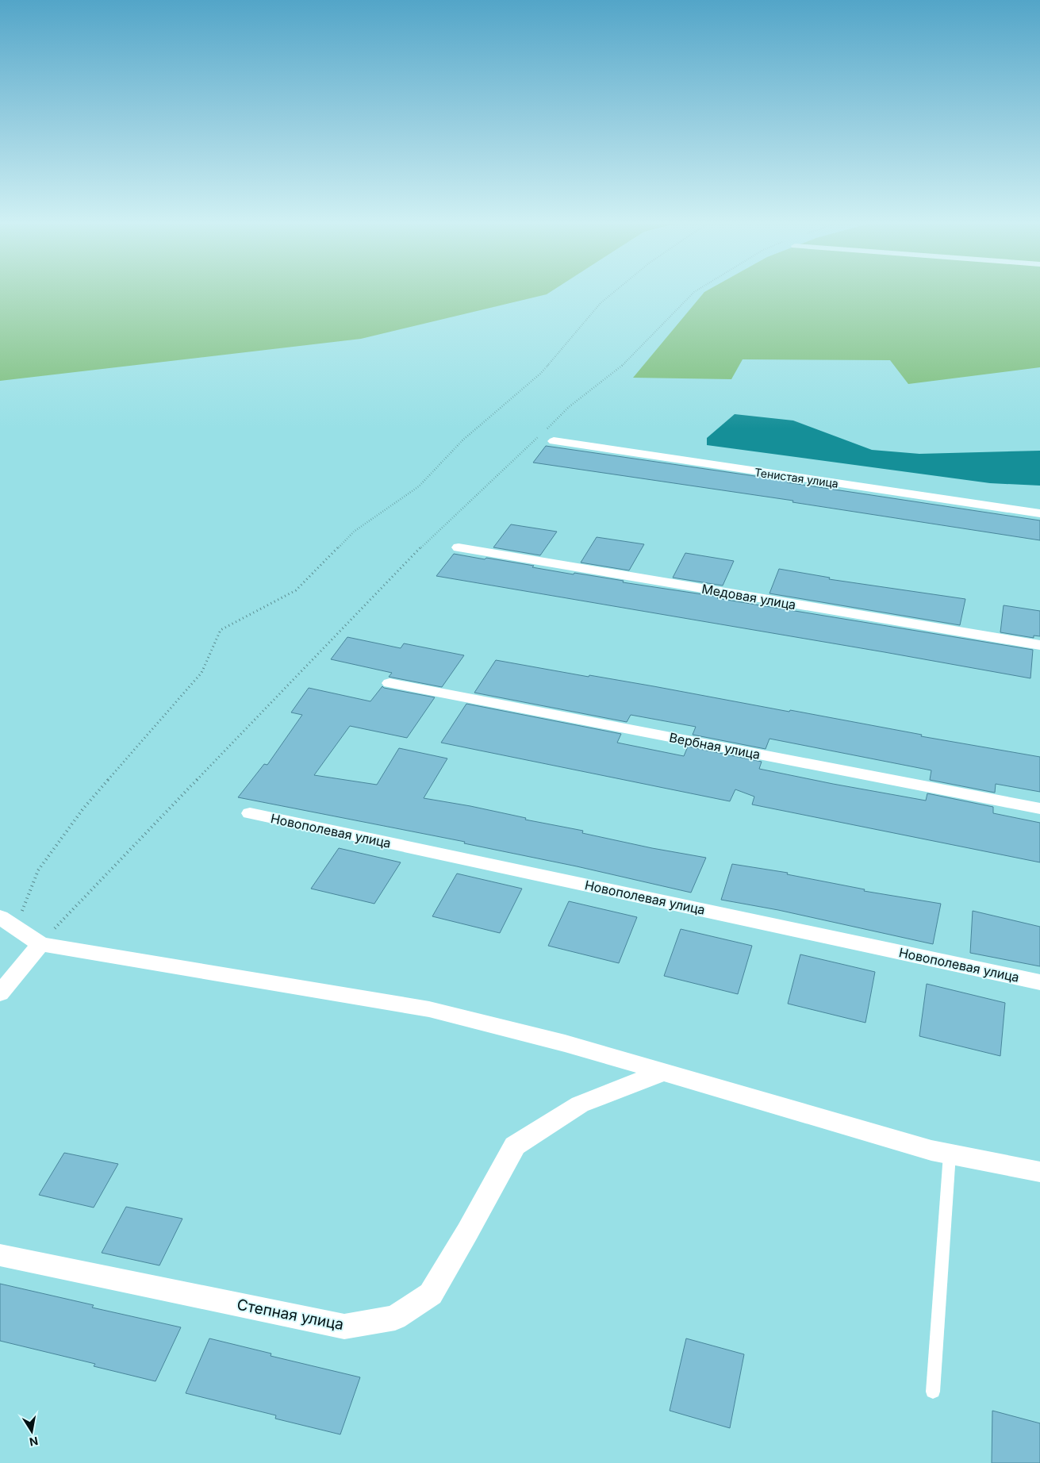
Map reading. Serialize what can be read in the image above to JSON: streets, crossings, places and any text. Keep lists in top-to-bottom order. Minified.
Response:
{"streets":{"street":["Тенистая улица","Медовая улица","Вербная улица","Новополевая улица","Степная улица"]},"north":"bottom"}
